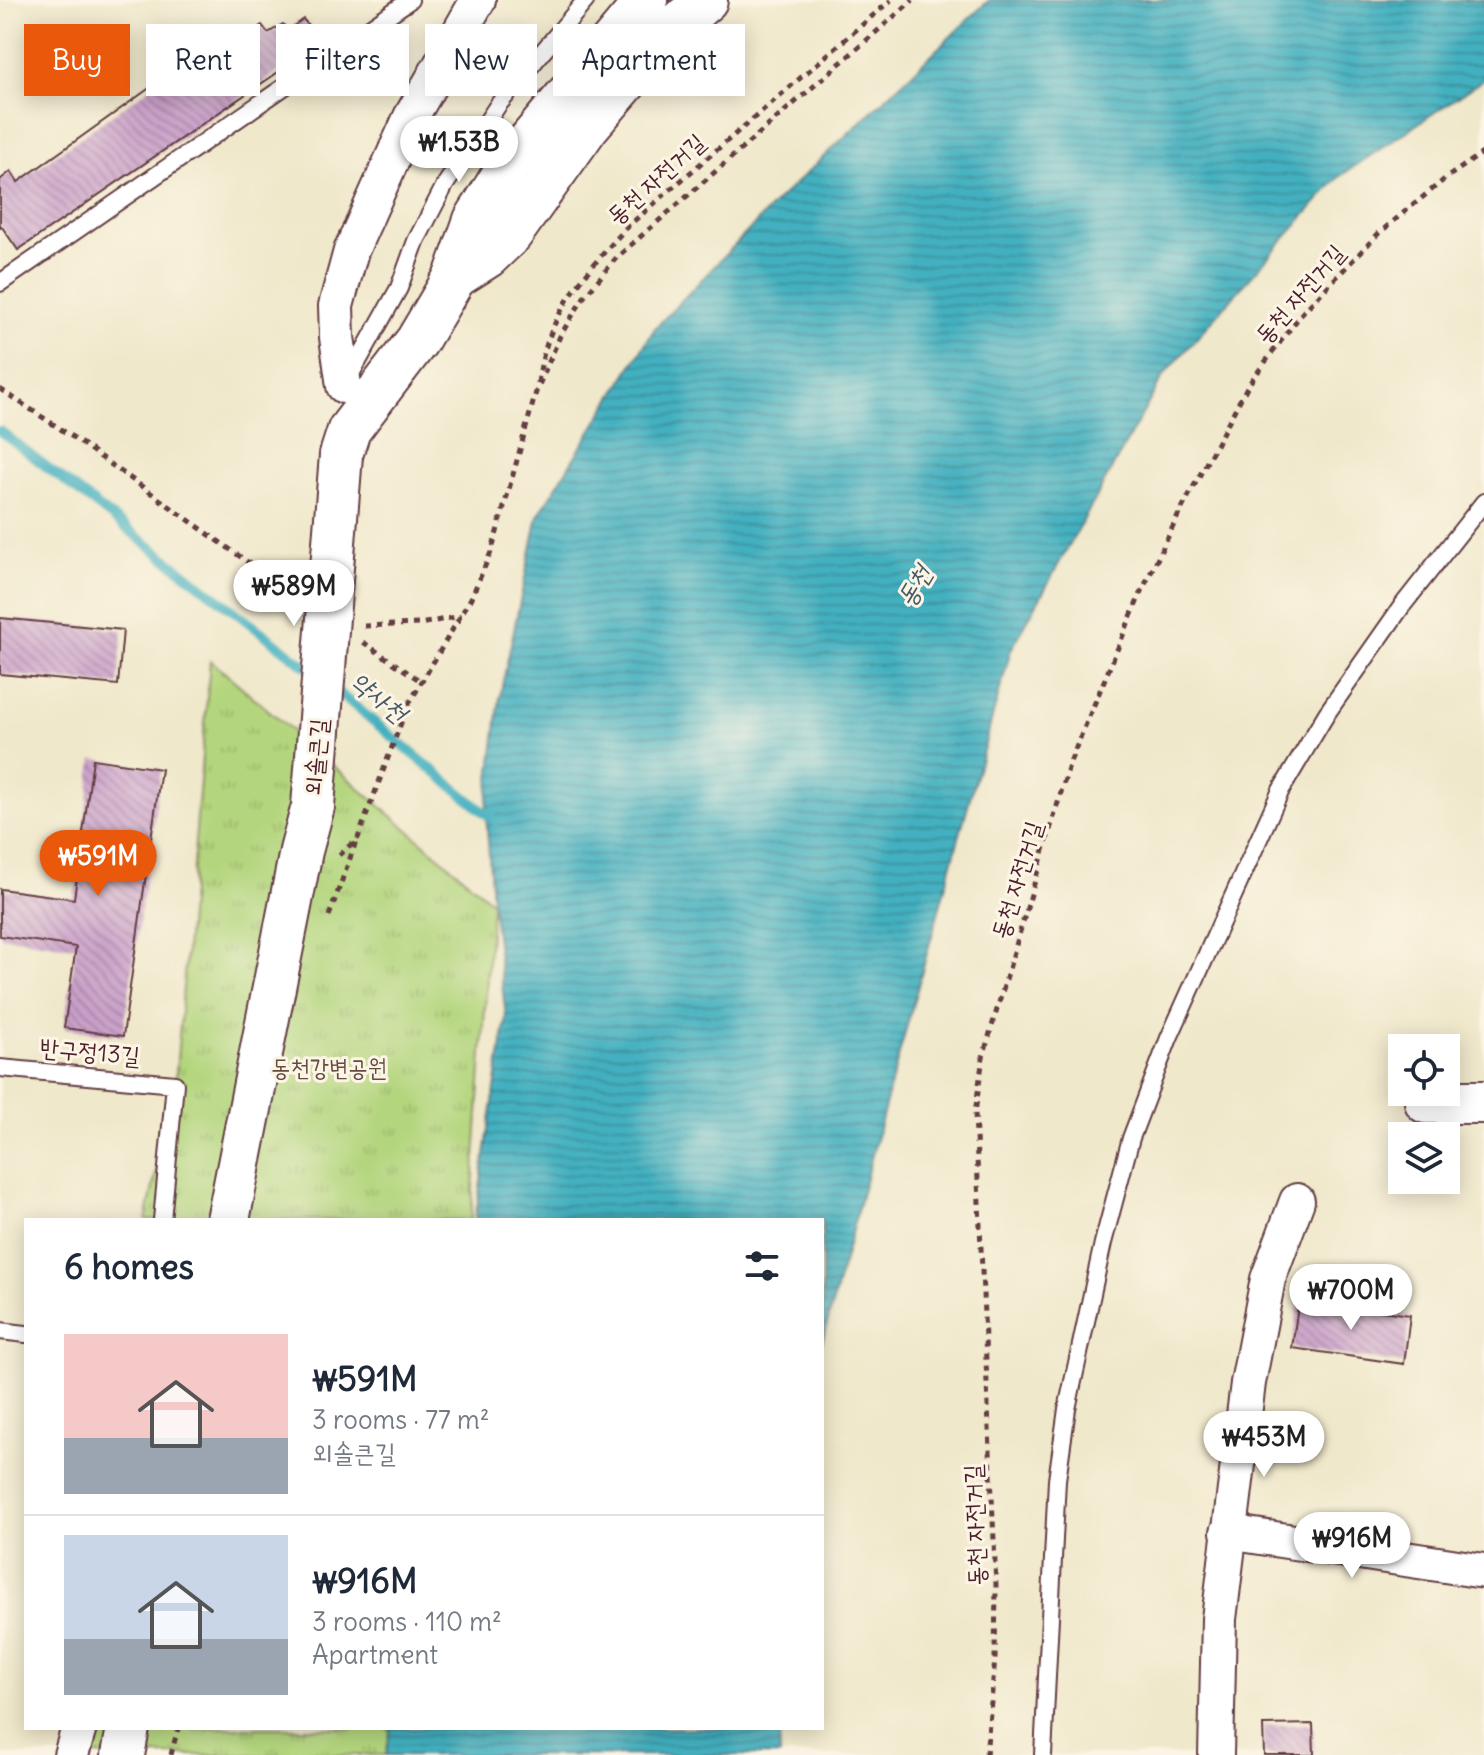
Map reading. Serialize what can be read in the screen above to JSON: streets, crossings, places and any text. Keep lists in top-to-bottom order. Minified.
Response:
{"streets":{"street":["외솔큰길"],"lane":["반구정13길"],"path":["동천 자전거길"]},"water":["동천","약사천"],"parks":["동천강변공원"],"page":{"chip":["Buy","Rent","Filters","New","Apartment"],"price":["₩1.53B","₩589M","₩591M","₩700M","₩453M","₩916M"],"heading":"6 homes","list":[{"name":"₩591M","note":"3 rooms · 77 m² · 외솔큰길"},{"name":"₩916M","note":"3 rooms · 110 m² · Apartment"}]}}
